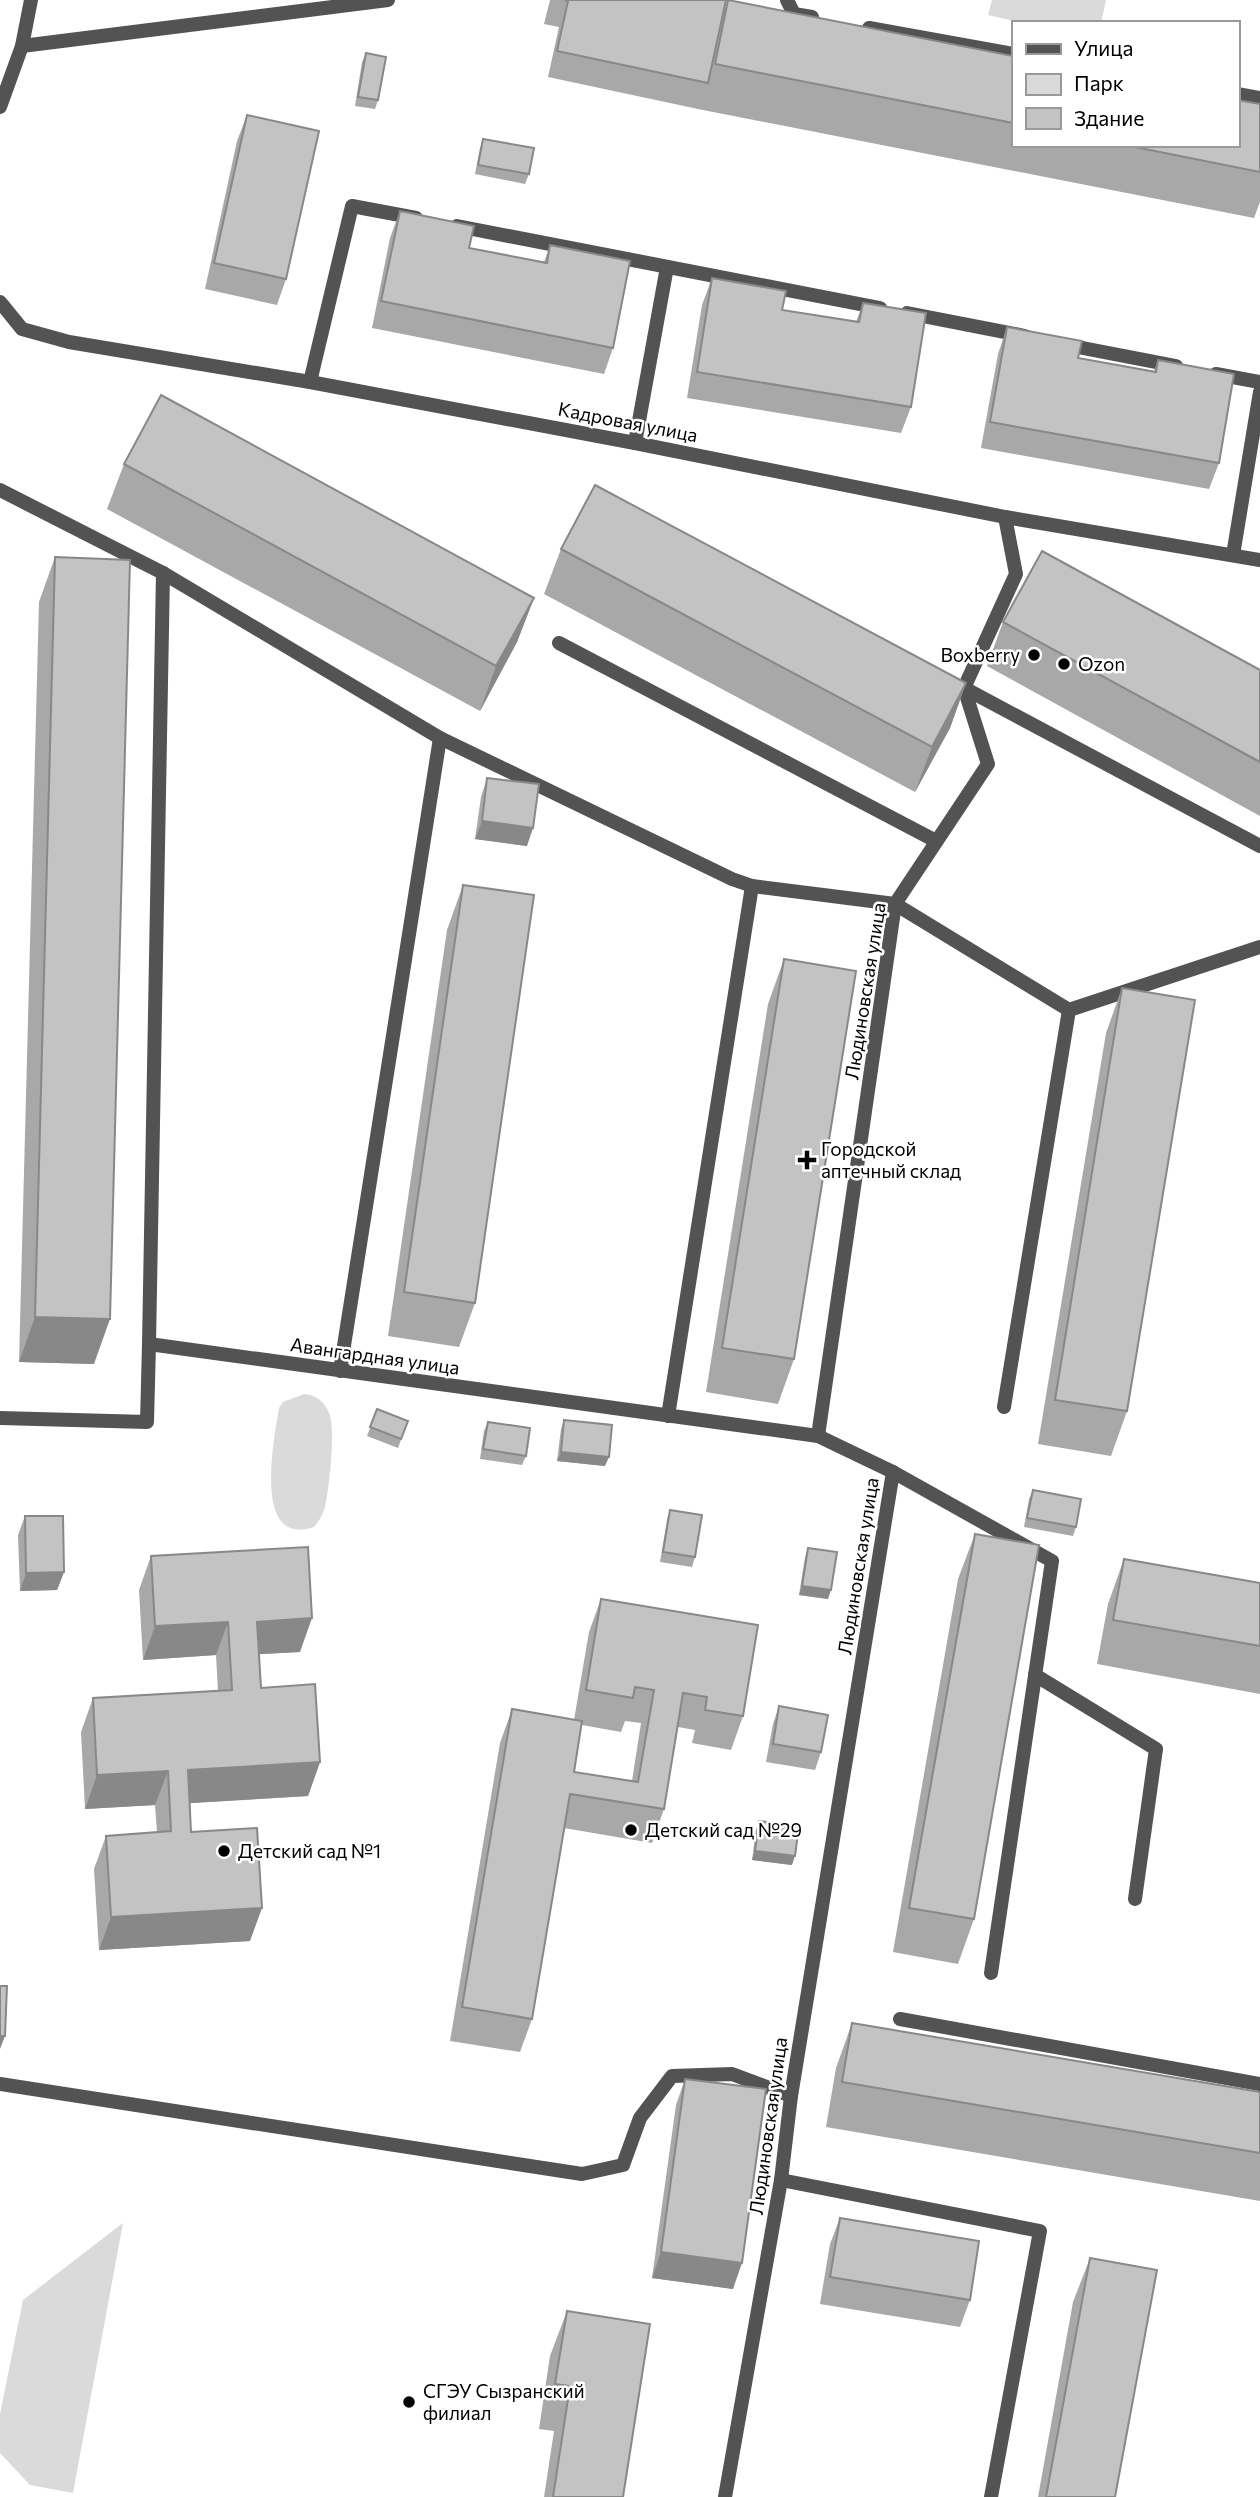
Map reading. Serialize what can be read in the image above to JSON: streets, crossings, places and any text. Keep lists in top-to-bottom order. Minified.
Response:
{"streets":{"street":["Кадровая улица","Людиновская улица","Авангардная улица"]},"crossings":[["Людиновская улица","Авангардная улица"]],"places":{"other":["Boxberry","Ozon","Детский сад №29","Детский сад №1","СГЭУ Сызранский филиал"],"health":["Городской аптечный склад"]},"legend":["Улица","Парк","Здание"]}
